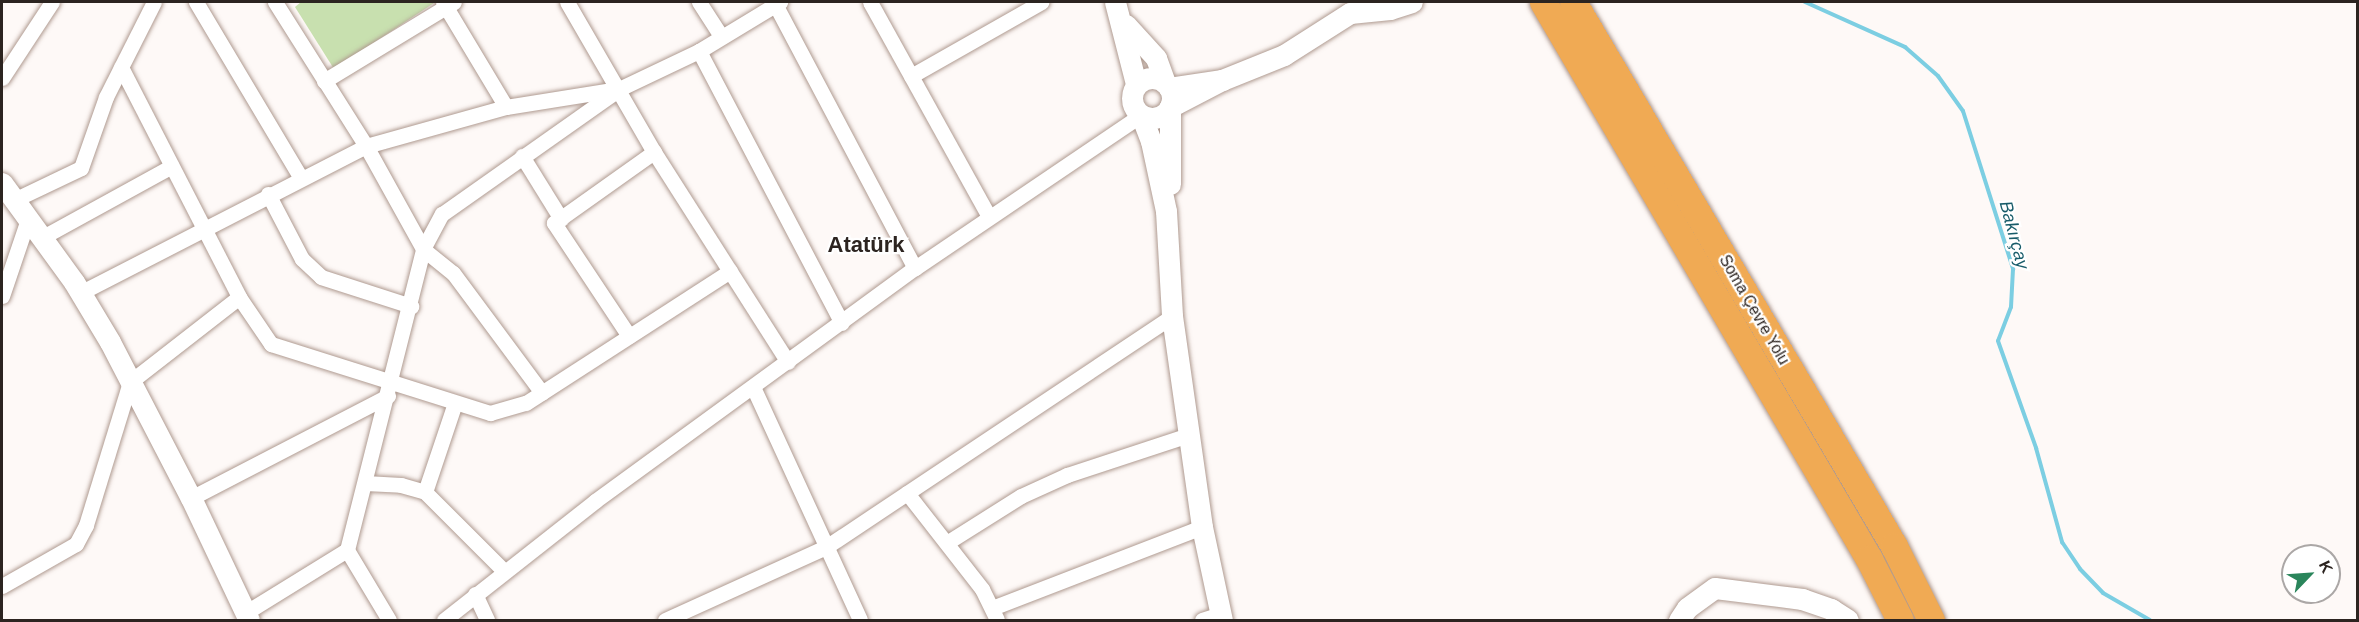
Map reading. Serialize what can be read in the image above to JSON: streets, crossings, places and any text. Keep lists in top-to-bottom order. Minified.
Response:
{"streets":{"highway":["Soma Çevre Yolu"]},"districts":["Atatürk"],"water":["Bakırçay"],"north":"top right"}
